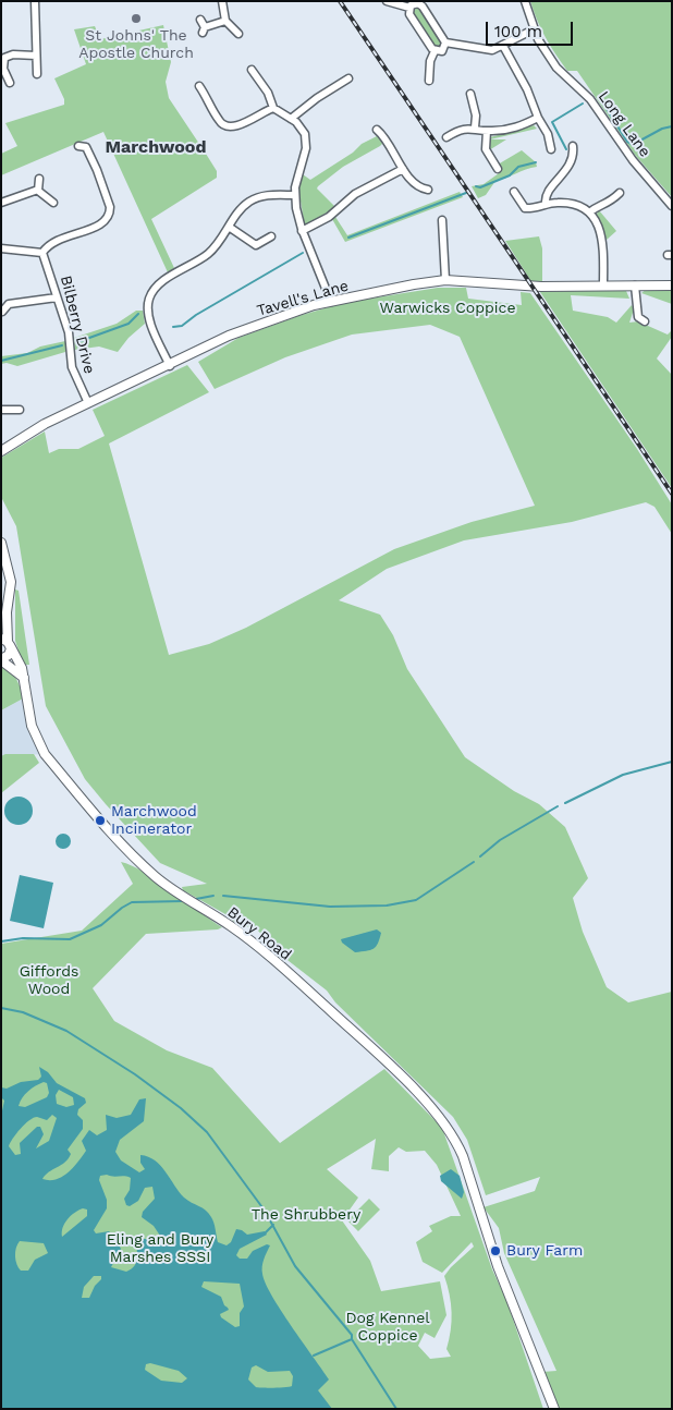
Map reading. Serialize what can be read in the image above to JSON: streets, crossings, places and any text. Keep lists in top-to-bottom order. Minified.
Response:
{"streets":{"street":["Long Lane","Tavell's Lane","Bilberry Drive","Bury Road"]},"crossings":[["Tavell's Lane","Bilberry Drive"]],"districts":["Marchwood"],"parks":["Warwicks Coppice","Giffords Wood","The Shrubbery","Eling and Bury Marshes SSSI","Dog Kennel Coppice"],"places":["St Johns' The Apostle Church","Marchwood Incinerator","Bury Farm"],"scale_bar":"100 m"}
